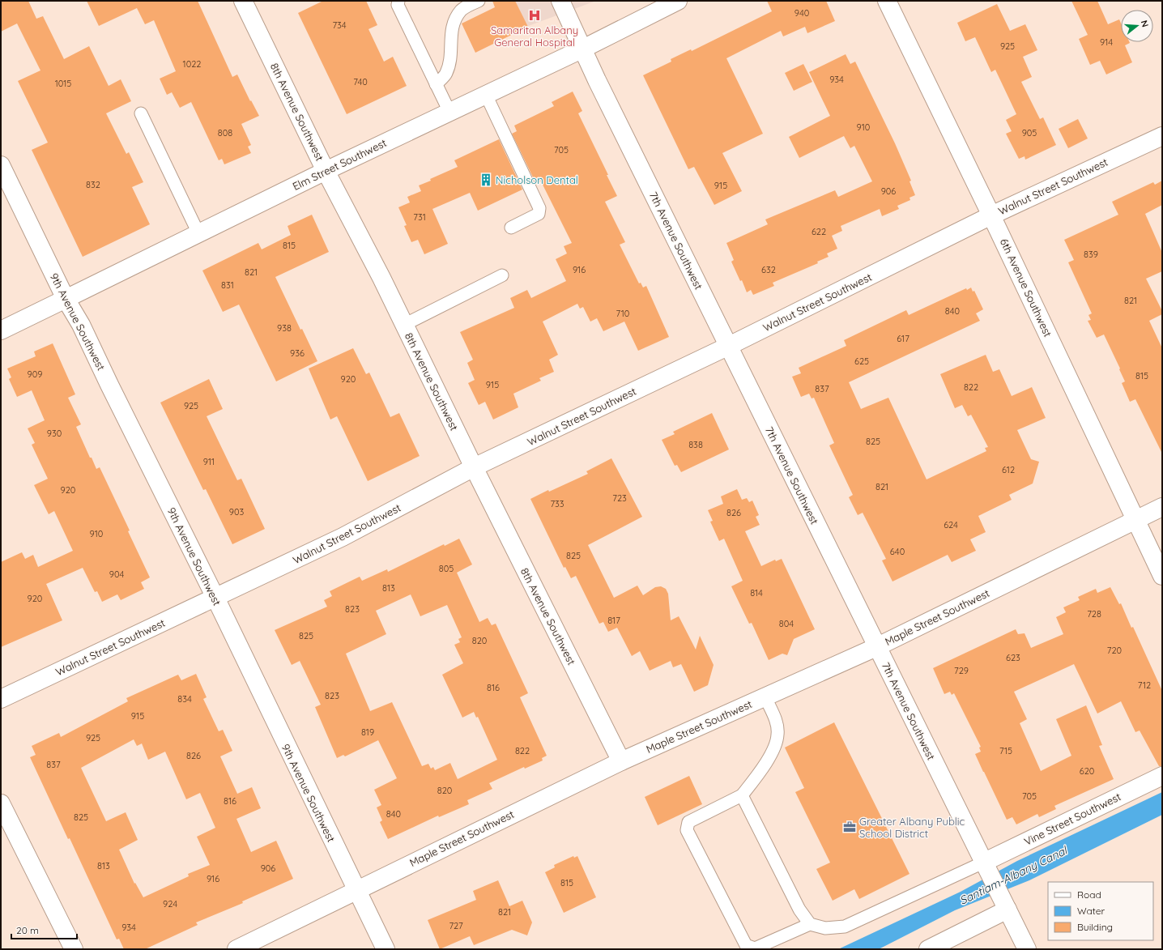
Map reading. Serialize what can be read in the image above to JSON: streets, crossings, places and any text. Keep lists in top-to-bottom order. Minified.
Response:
{"streets":{"street":["8th Avenue Southwest","Elm Street Southwest","Walnut Street Southwest","7th Avenue Southwest","6th Avenue Southwest","9th Avenue Southwest","Maple Street Southwest","Vine Street Southwest"]},"crossings":[["8th Avenue Southwest","Elm Street Southwest"],["8th Avenue Southwest","Walnut Street Southwest"],["8th Avenue Southwest","Maple Street Southwest"],["Elm Street Southwest","7th Avenue Southwest"],["Elm Street Southwest","9th Avenue Southwest"],["Walnut Street Southwest","7th Avenue Southwest"],["Walnut Street Southwest","6th Avenue Southwest"],["Walnut Street Southwest","9th Avenue Southwest"],["7th Avenue Southwest","Maple Street Southwest"],["7th Avenue Southwest","Vine Street Southwest"],["6th Avenue Southwest","Maple Street Southwest"],["9th Avenue Southwest","Maple Street Southwest"]],"water":["Santiam-Albany Canal"],"places":{"hospital":["Samaritan Albany General Hospital"],"building":["Nicholson Dental"],"office":["Greater Albany Public School District"]},"house_numbers":["940","734","914","925","1022","934","740","1015","910","808","905","705","832","915","906","731","622","815","839","916","632","821","831","821","840","710","938","617","936","625","909","815","920","915","822","837","925","930","825","838","911","612","821","920","723","733","903","826","624","910","640","825","805","904","813","814","920","823","728","817","804","825","820","720","623","729","712","816","823","834","915","819","925","822","715","826","837","620","820","705","816","840","825","813","906","916","815","924","821","727","934"],"legend":["Road","Water","Building"],"scale_bar":"20 m","north":"right"}
